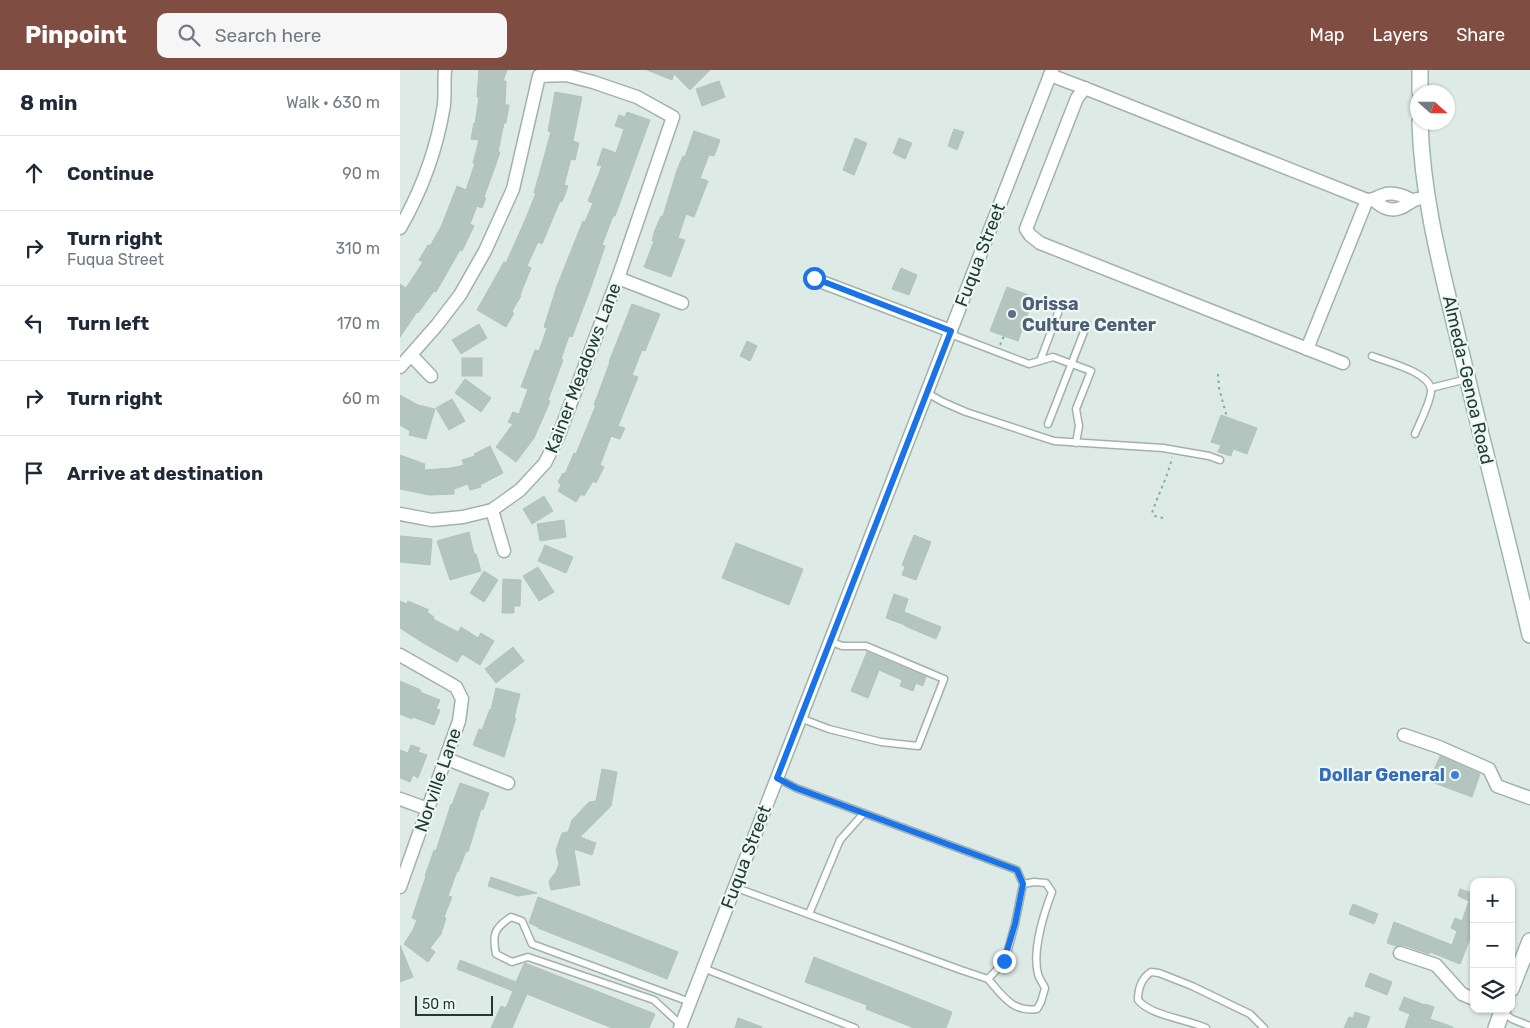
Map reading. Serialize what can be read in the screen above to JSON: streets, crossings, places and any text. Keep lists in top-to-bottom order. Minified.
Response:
{"streets":{"main road":["Almeda-Genoa Road"],"street":["Fuqua Street","Kainer Meadows Lane","Norville Lane"]},"places":["Orissa Culture Center","Dollar General"],"scale_bar":"50 m","north":"right","page":{"header":"Pinpoint","search":"Search here","nav":["Map","Layers","Share"],"heading":["8 min","Walk · 630 m"],"list":[["Continue","90 m"],["Turn right","Fuqua Street","310 m"],["Turn left","170 m"],["Turn right","60 m"],"Arrive at destination"],"map_buttons":["+","−"],"scale":"50 m"}}
